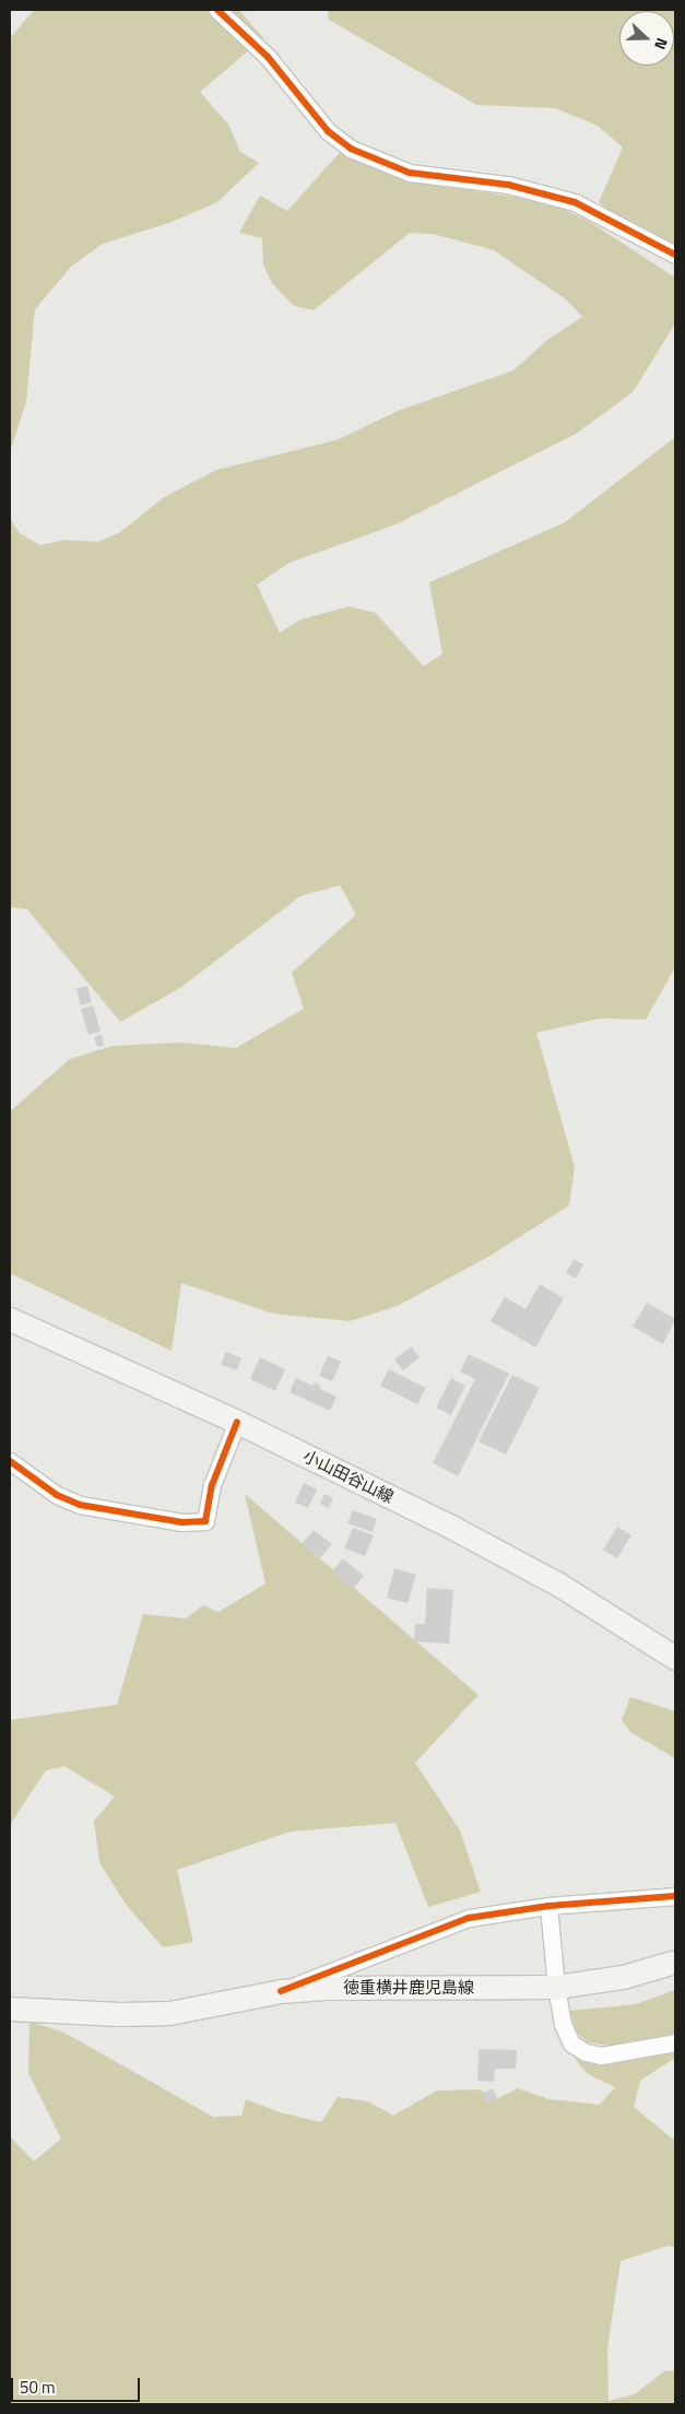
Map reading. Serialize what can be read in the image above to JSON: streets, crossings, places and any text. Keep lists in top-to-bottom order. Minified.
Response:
{"streets":{"main road":["小山田谷山線","徳重横井鹿児島線"]},"scale_bar":"50 m","north":"right"}
